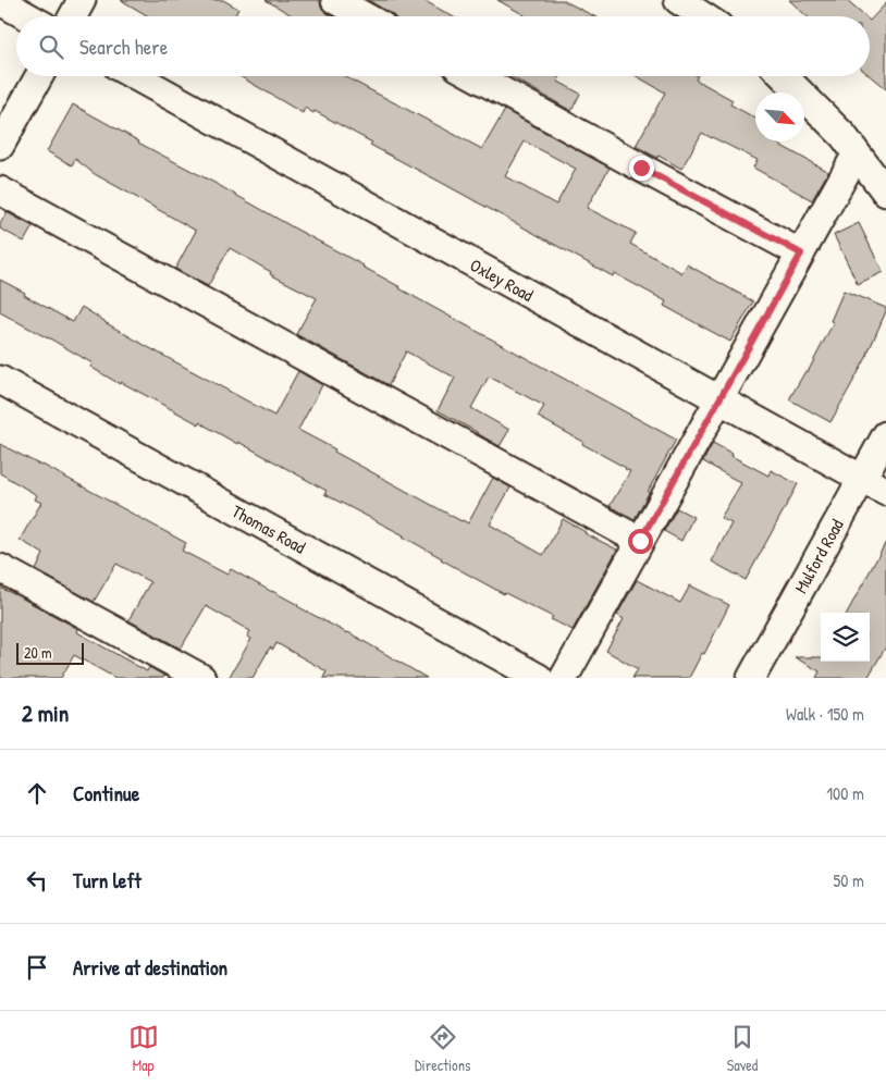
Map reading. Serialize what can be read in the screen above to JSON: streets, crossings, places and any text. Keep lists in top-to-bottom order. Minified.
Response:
{"streets":{"street":["Oxley Road","Thomas Road","Mulford Road"]},"crossings":[["Oxley Road","Mulford Road"]],"scale_bar":"20 m","north":"bottom right","page":{"search":"Search here","scale":"20 m","heading":["2 min","Walk · 150 m"],"list":[["Continue","100 m"],["Turn left","50 m"],"Arrive at destination"],"nav":["Map","Directions","Saved"]}}
